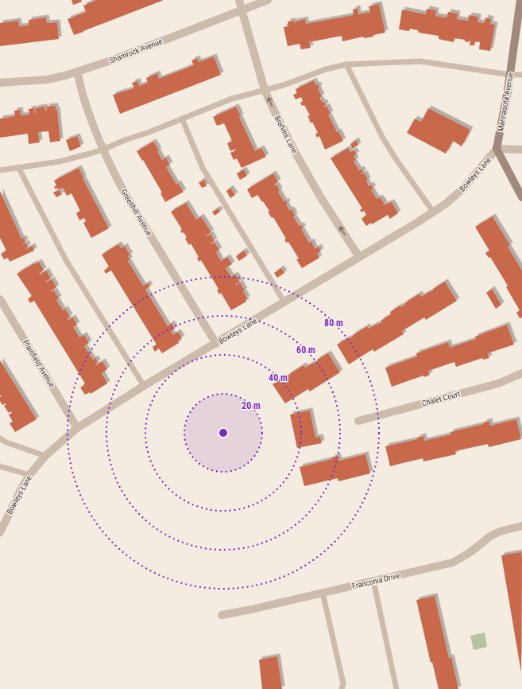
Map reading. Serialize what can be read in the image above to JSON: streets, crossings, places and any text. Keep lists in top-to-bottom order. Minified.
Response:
{"streets":{"street":["Shamrock Avenue","Mannasota Avenue","Brehms Lane","Bowleys Lane","Greenhill Avenue","Plainfield Avenue","Chalet Court","Franconia Drive"]},"crossings":[["Shamrock Avenue","Brehms Lane"],["Shamrock Avenue","Greenhill Avenue"],["Mannasota Avenue","Bowleys Lane"],["Brehms Lane","Bowleys Lane"],["Bowleys Lane","Greenhill Avenue"],["Bowleys Lane","Plainfield Avenue"]],"one_way":["Brehms Lane"],"rings":["80 m","60 m","40 m","20 m"]}
